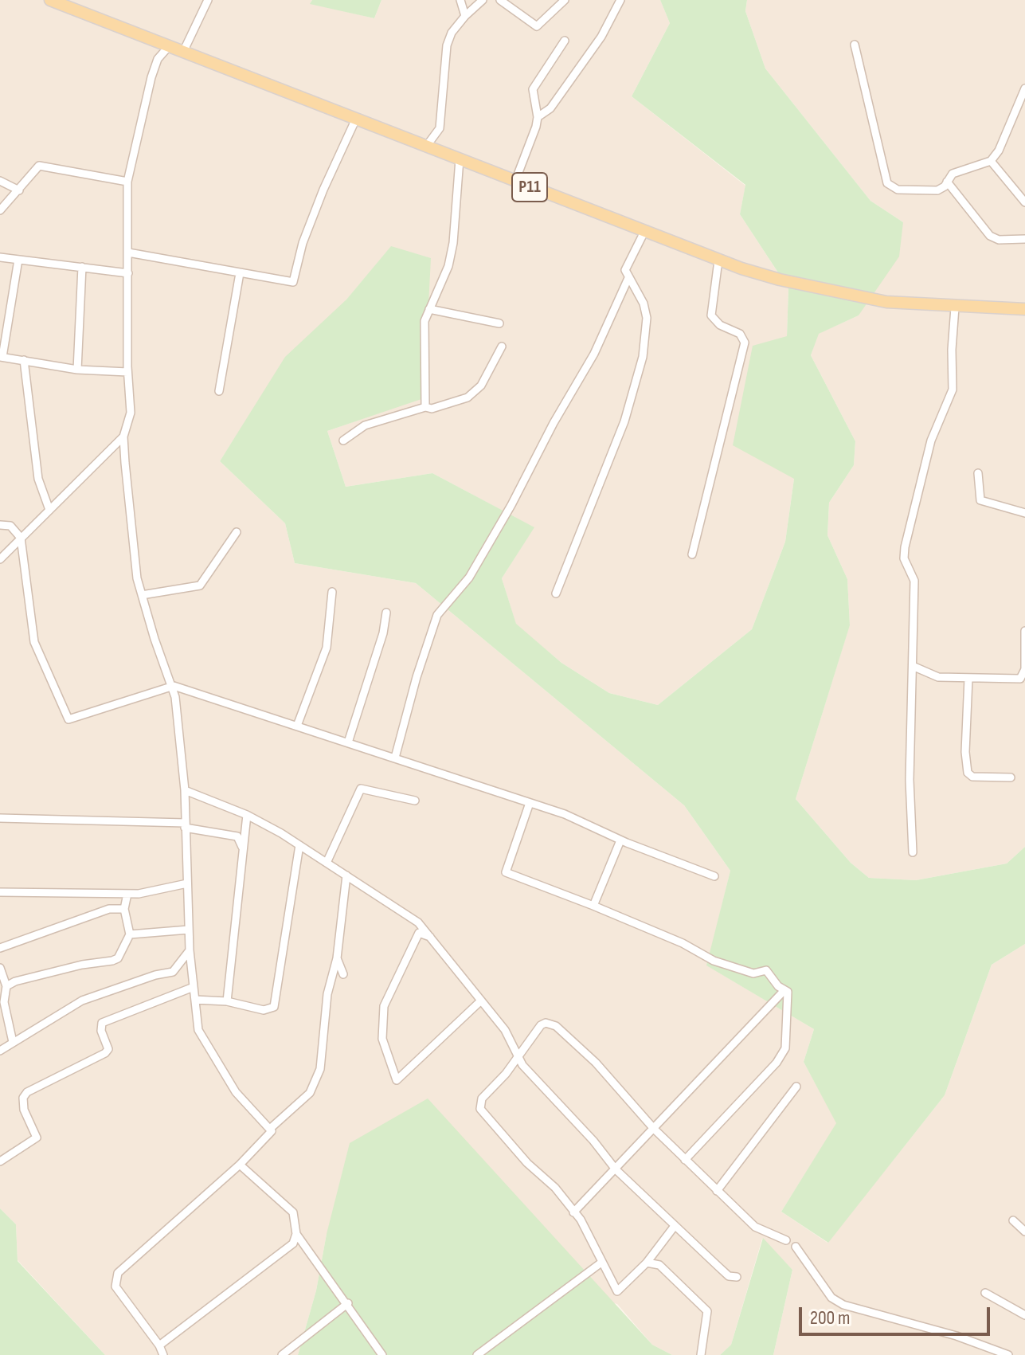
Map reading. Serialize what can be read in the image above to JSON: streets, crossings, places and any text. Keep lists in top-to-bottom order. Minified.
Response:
{"streets":{"main road":["P11"]},"scale_bar":"200 m"}
